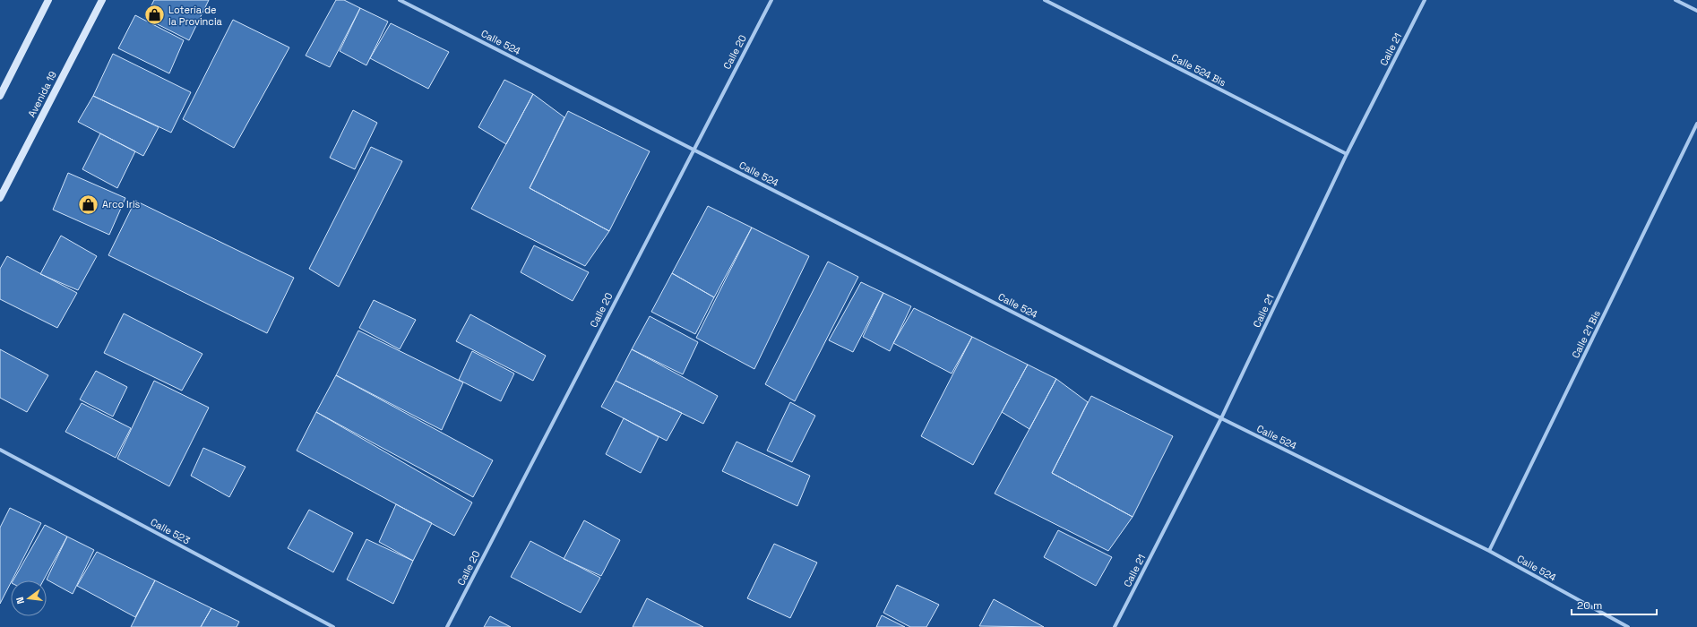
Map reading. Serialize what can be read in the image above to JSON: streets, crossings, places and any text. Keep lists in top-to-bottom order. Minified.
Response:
{"streets":{"main road":["Avenida 19"],"street":["Calle 524","Calle 21","Calle 20","Calle 524 Bis","Calle 21 Bis","Calle 523"]},"crossings":[["Calle 524","Calle 21"],["Calle 524","Calle 20"],["Calle 524","Calle 21 Bis"],["Calle 21","Calle 524 Bis"]],"places":{"shop":["Lotería de la Provincia","Arco Iris"]},"scale_bar":"20 m","north":"left"}
